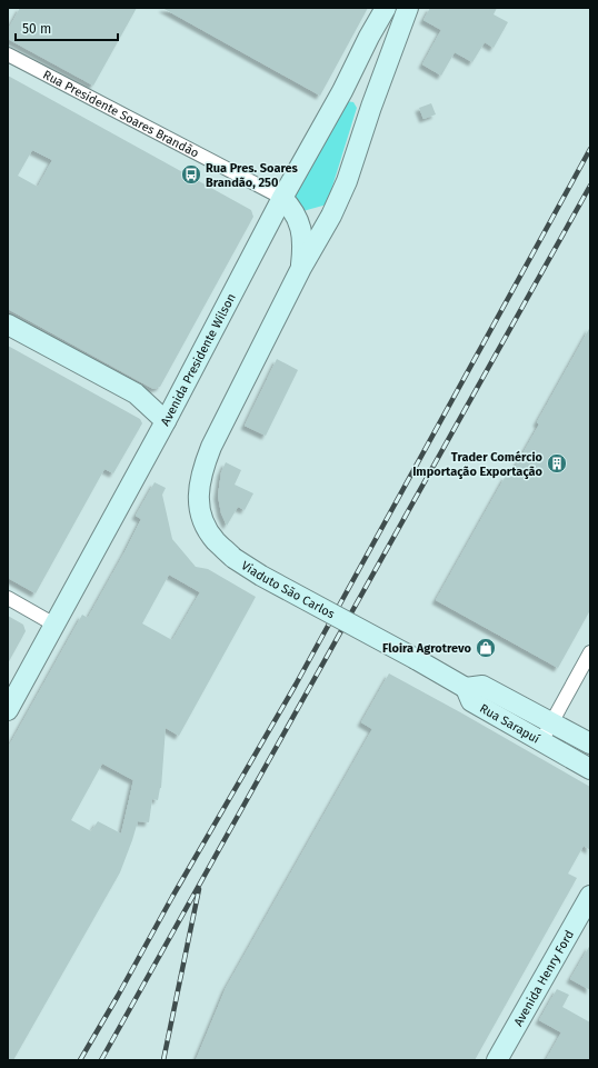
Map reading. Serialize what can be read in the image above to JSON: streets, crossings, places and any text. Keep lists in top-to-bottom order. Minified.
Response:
{"streets":{"main road":["Avenida Presidente Wilson","Viaduto São Carlos","Rua Sarapuí","Avenida Henry Ford"],"street":["Rua Presidente Soares Brandão"]},"crossings":[["Rua Presidente Soares Brandão","Avenida Presidente Wilson"],["Viaduto São Carlos","Rua Sarapuí"]],"places":{"bus stop":["Rua Pres. Soares Brandão, 250"],"building":["Trader Comércio Importação Exportação"],"shop":["Floira Agrotrevo"]},"scale_bar":"50 m"}
